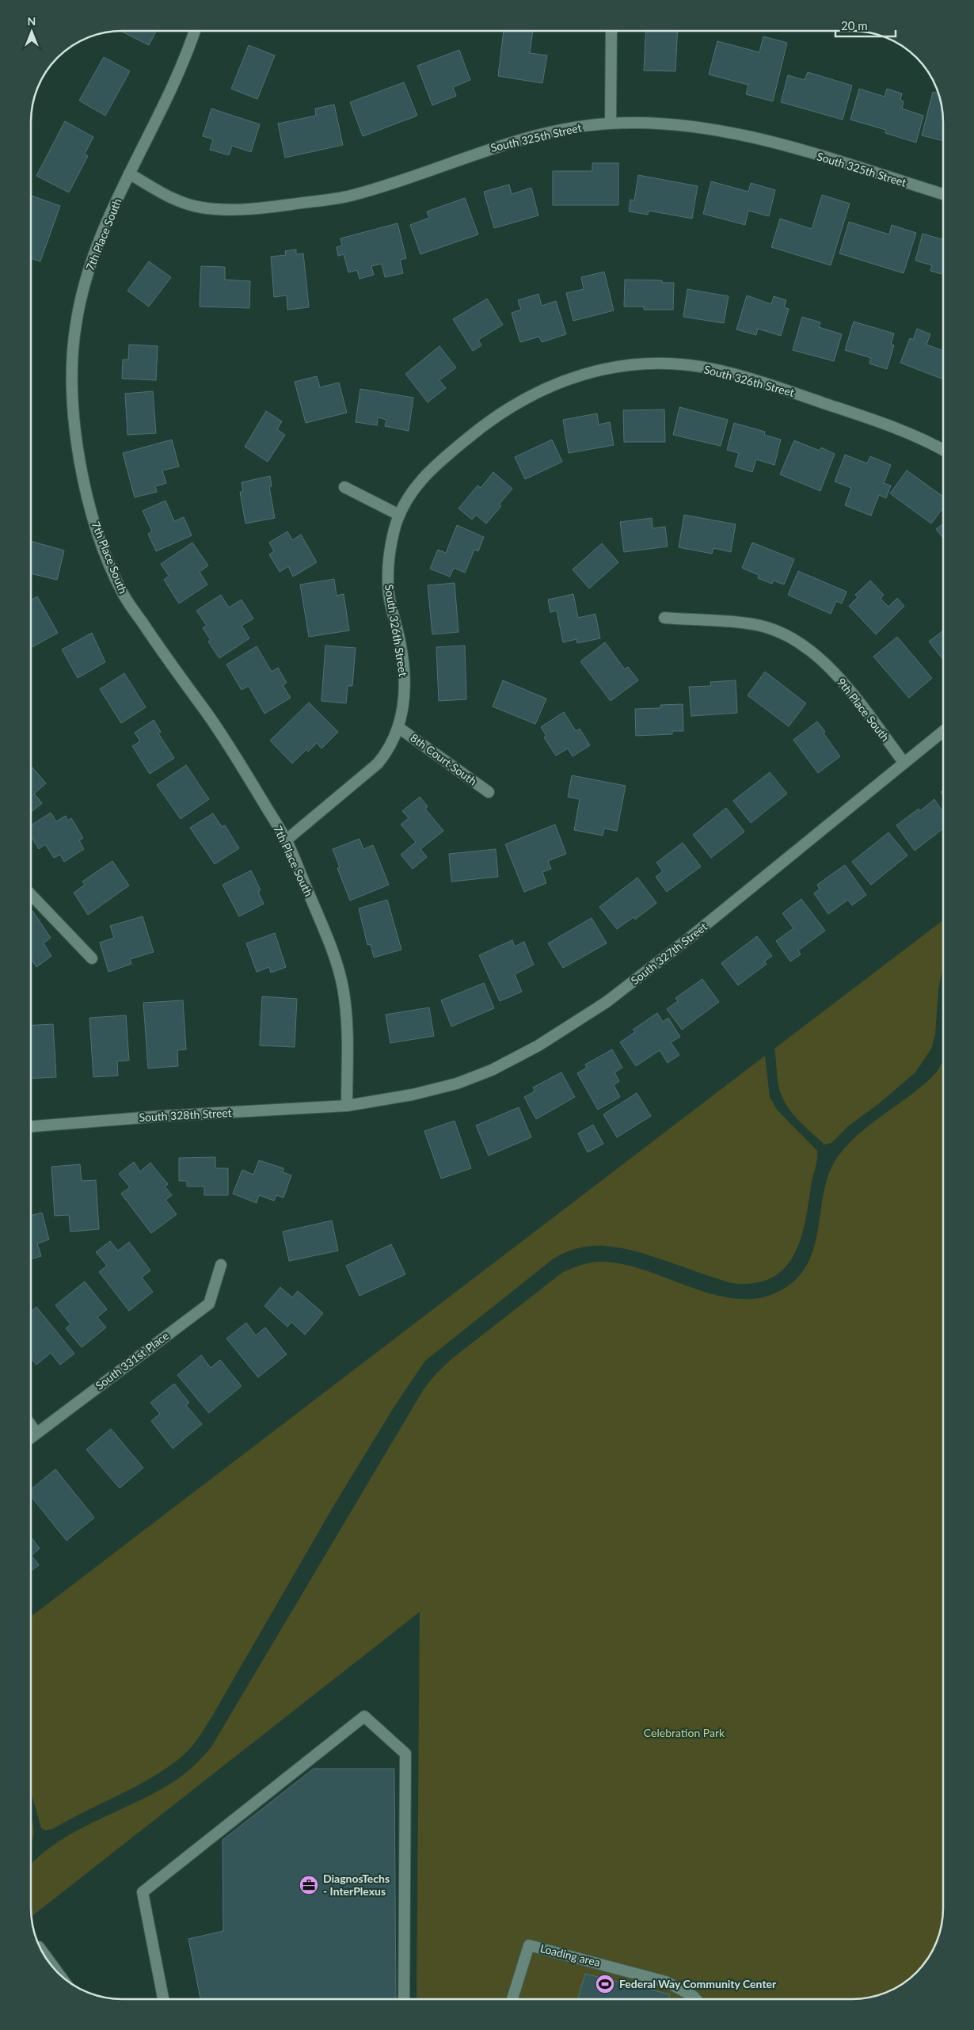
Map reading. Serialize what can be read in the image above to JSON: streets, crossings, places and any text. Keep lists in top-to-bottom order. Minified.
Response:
{"streets":{"street":["South 325th Street","7th Place South","South 326th Street","9th Place South","8th Court South","South 327th Street","South 328th Street","South 331st Place","Loading area"]},"crossings":[["South 325th Street","7th Place South"],["7th Place South","South 326th Street"],["7th Place South","South 327th Street"],["7th Place South","South 328th Street"],["South 326th Street","8th Court South"],["9th Place South","South 327th Street"],["South 327th Street","South 328th Street"]],"parks":["Celebration Park"],"places":{"office":["DiagnosTechs - InterPlexus"],"sports":["Federal Way Community Center"]},"scale_bar":"20 m","north":"top"}
